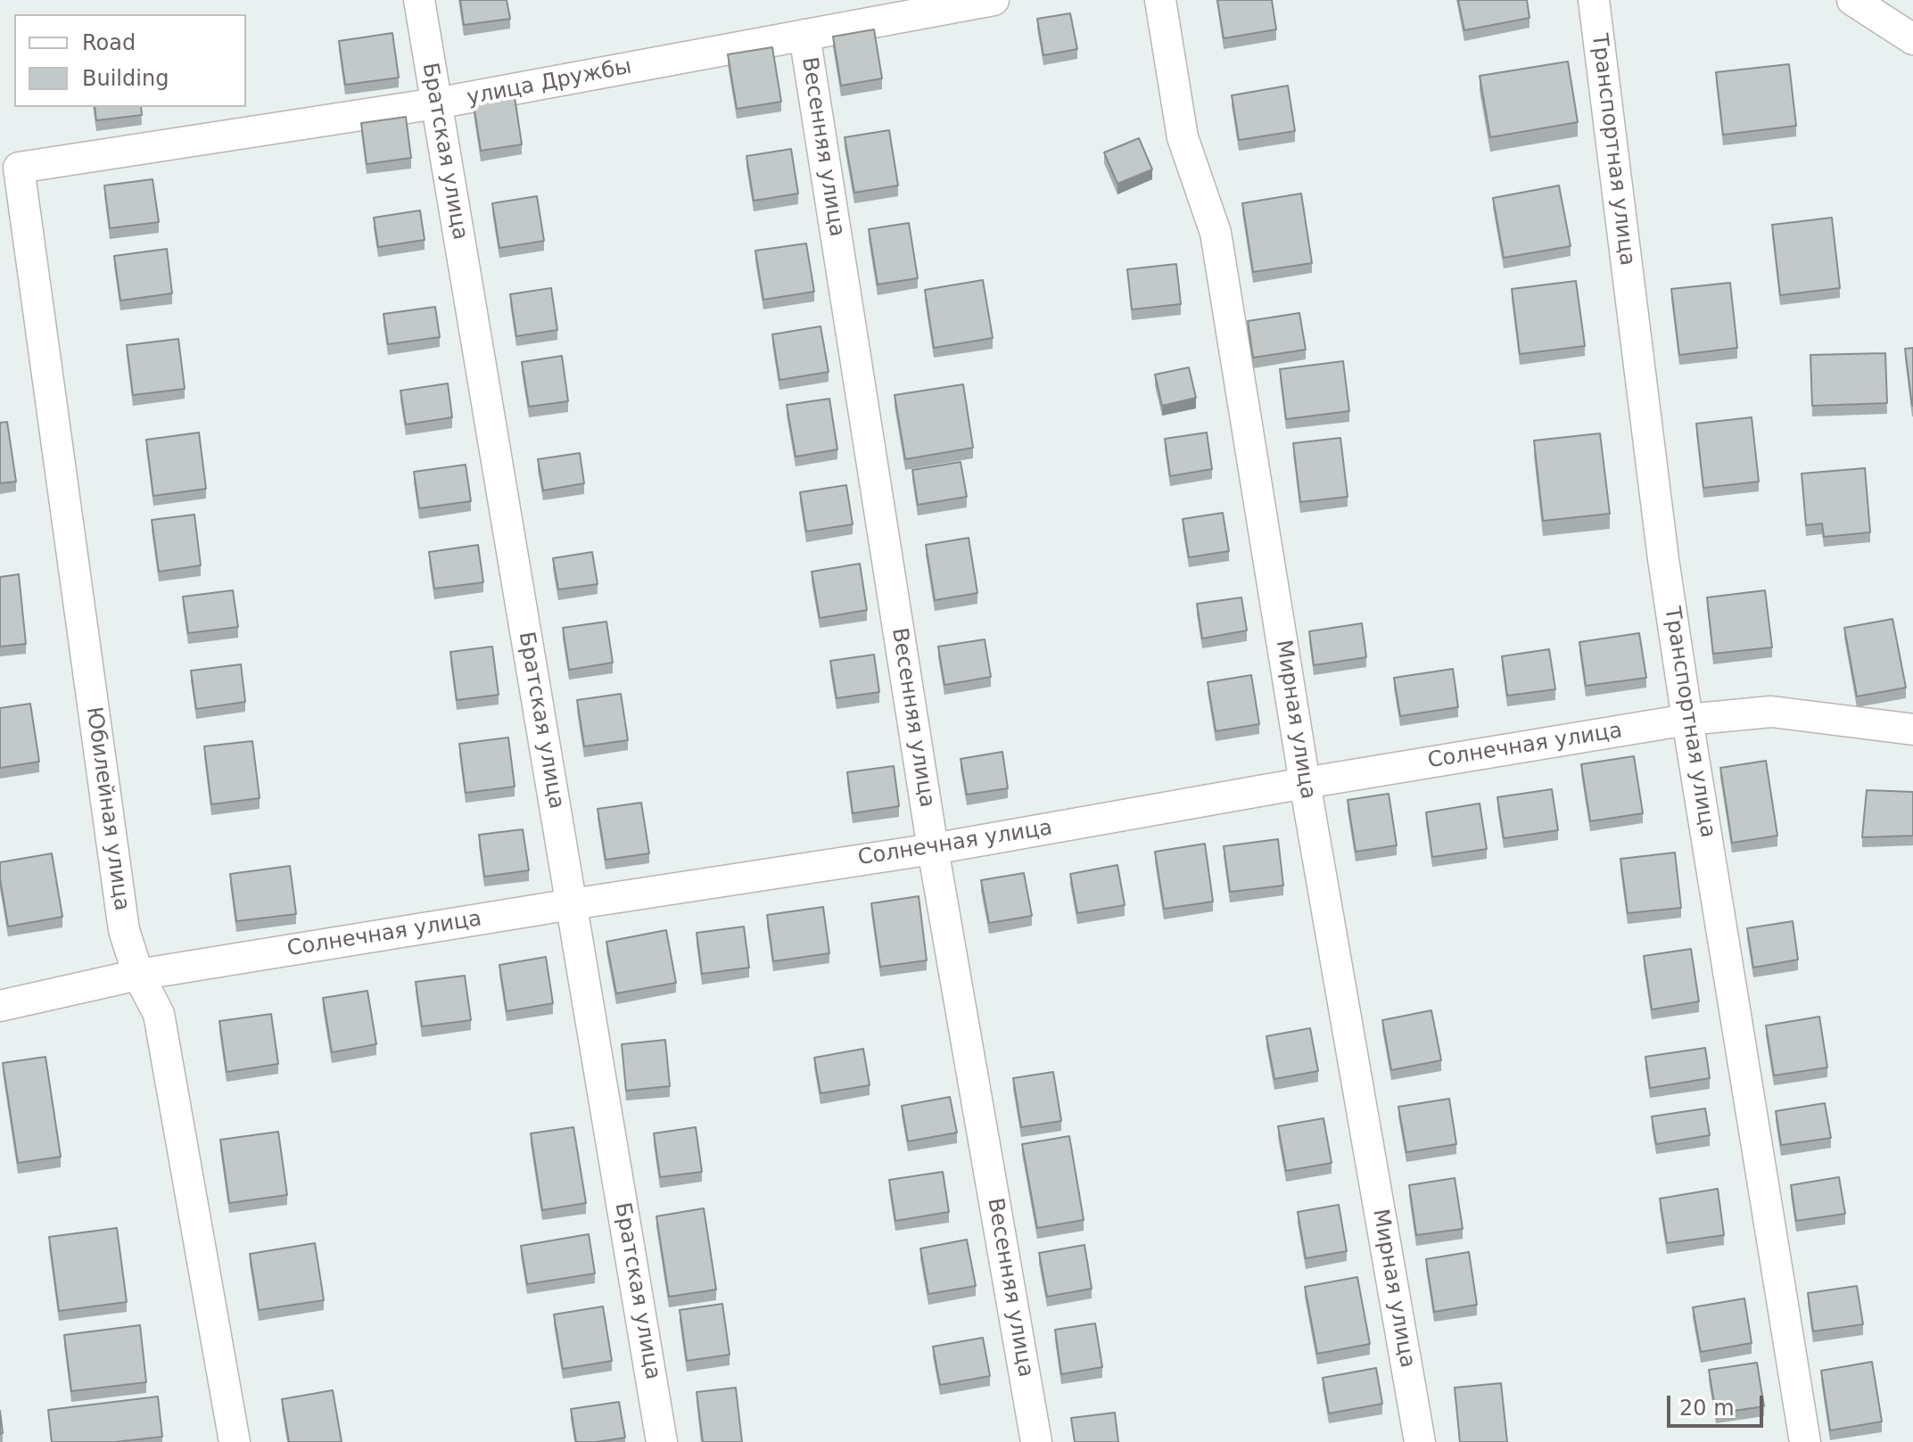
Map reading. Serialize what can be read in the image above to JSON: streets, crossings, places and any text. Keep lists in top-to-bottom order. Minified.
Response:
{"streets":{"street":["улица Дружбы","Весенняя улица","Транспортная улица","Братская улица","Мирная улица","Солнечная улица","Юбилейная улица"]},"crossings":[["улица Дружбы","Весенняя улица"],["улица Дружбы","Братская улица"],["улица Дружбы","Юбилейная улица"],["Весенняя улица","Солнечная улица"],["Транспортная улица","Солнечная улица"],["Братская улица","Солнечная улица"],["Мирная улица","Солнечная улица"],["Солнечная улица","Юбилейная улица"]],"legend":["Road","Building"],"scale_bar":"20 m"}
